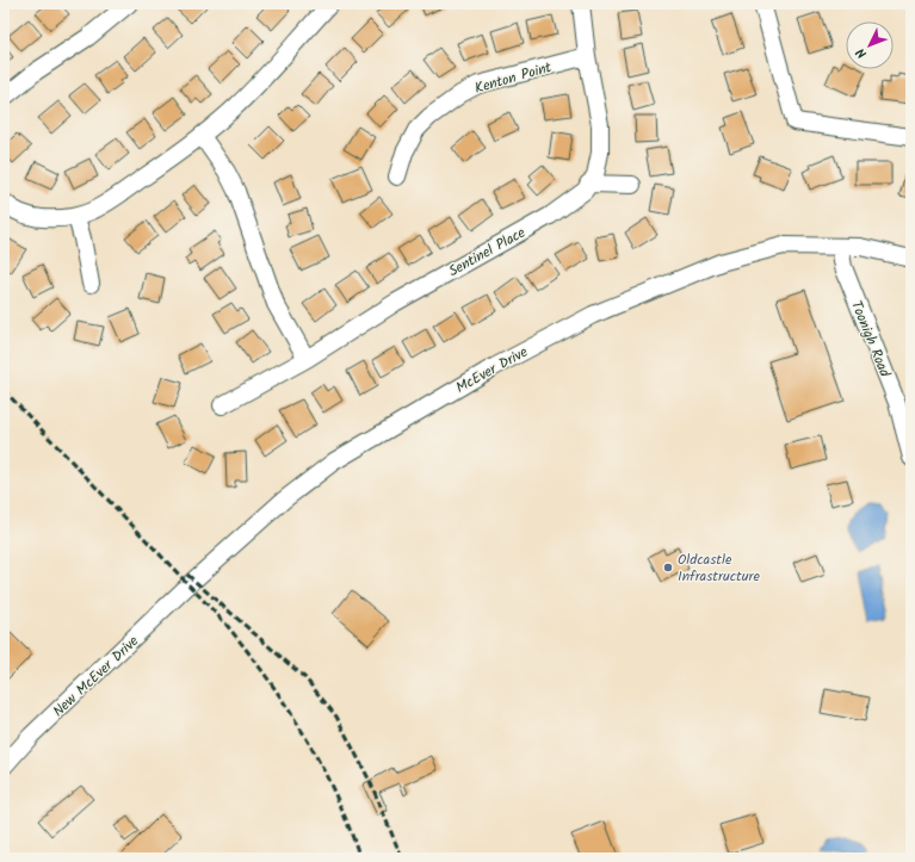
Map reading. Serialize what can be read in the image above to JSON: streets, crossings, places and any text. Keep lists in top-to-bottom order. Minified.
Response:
{"streets":{"street":["Kenton Point","Sentinel Place","Toonigh Road","McEver Drive","New McEver Drive"]},"crossings":[["Kenton Point","Sentinel Place"],["Toonigh Road","McEver Drive"],["McEver Drive","New McEver Drive"]],"places":["Oldcastle Infrastructure"],"north":"bottom left"}
